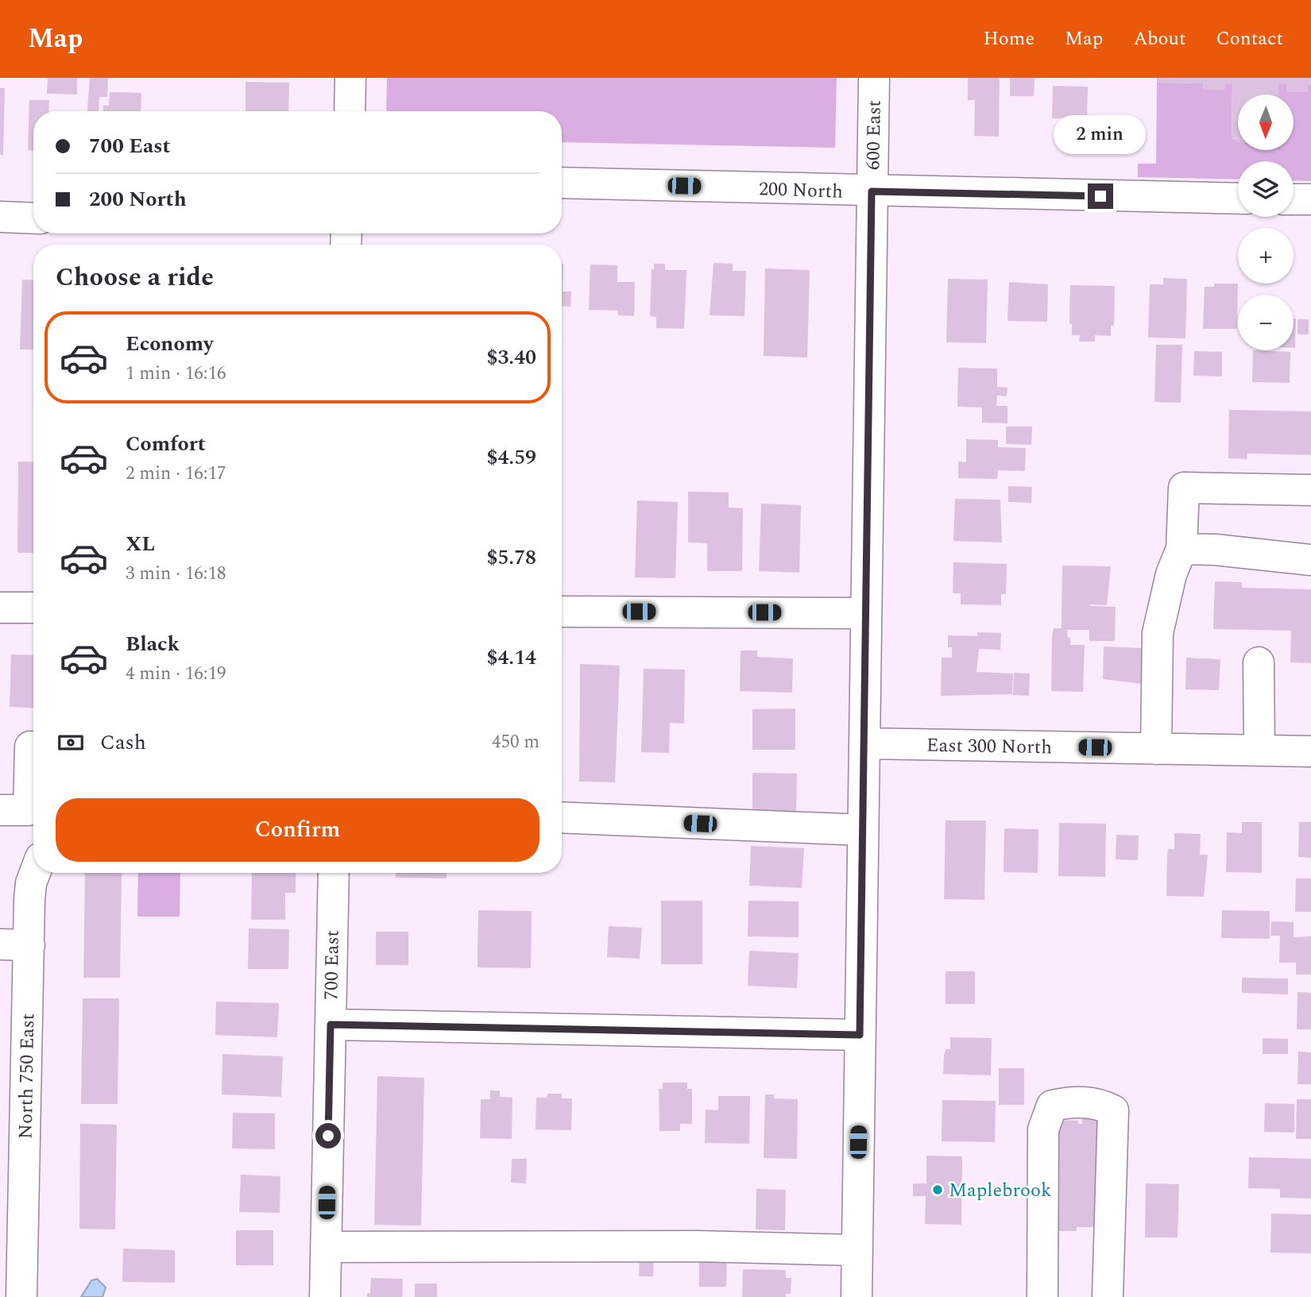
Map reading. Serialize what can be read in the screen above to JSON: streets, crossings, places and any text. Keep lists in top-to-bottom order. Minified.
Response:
{"streets":{"street":["600 East","200 North","East 300 North","700 East","North 750 East"]},"crossings":[["600 East","200 North"]],"places":["Maplebrook"],"north":"bottom","page":{"header":"Map","nav":["Home","Map","About","Contact"],"map_buttons":["+","−"],"banner":["700 East","200 North"],"bubble":"2 min","heading":"Choose a ride","list":[{"name":"Economy","note":"1 min · 16:16","value":"$3.40"},{"name":"Comfort","note":"2 min · 16:17","value":"$4.59"},{"name":"XL","note":"3 min · 16:18","value":"$5.78"},{"name":"Black","note":"4 min · 16:19","value":"$4.14"}],"pay":["Cash","450 m"],"buttons":"Confirm"}}
